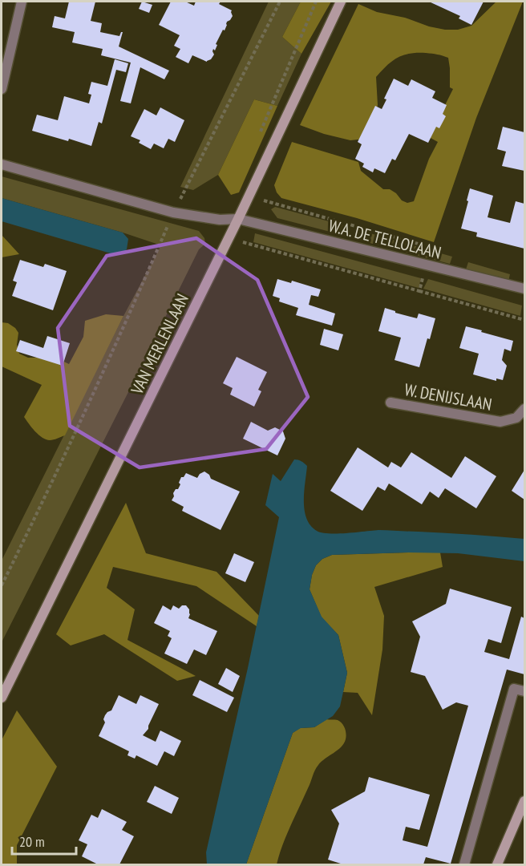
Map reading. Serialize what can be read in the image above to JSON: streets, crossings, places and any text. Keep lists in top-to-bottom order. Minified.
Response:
{"streets":{"main road":["VAN MERLENLAAN"],"street":["W.A. DE TELLOLAAN","W. DENIJSLAAN"]},"crossings":[["W.A. DE TELLOLAAN","VAN MERLENLAAN"]],"scale_bar":"20 m"}
